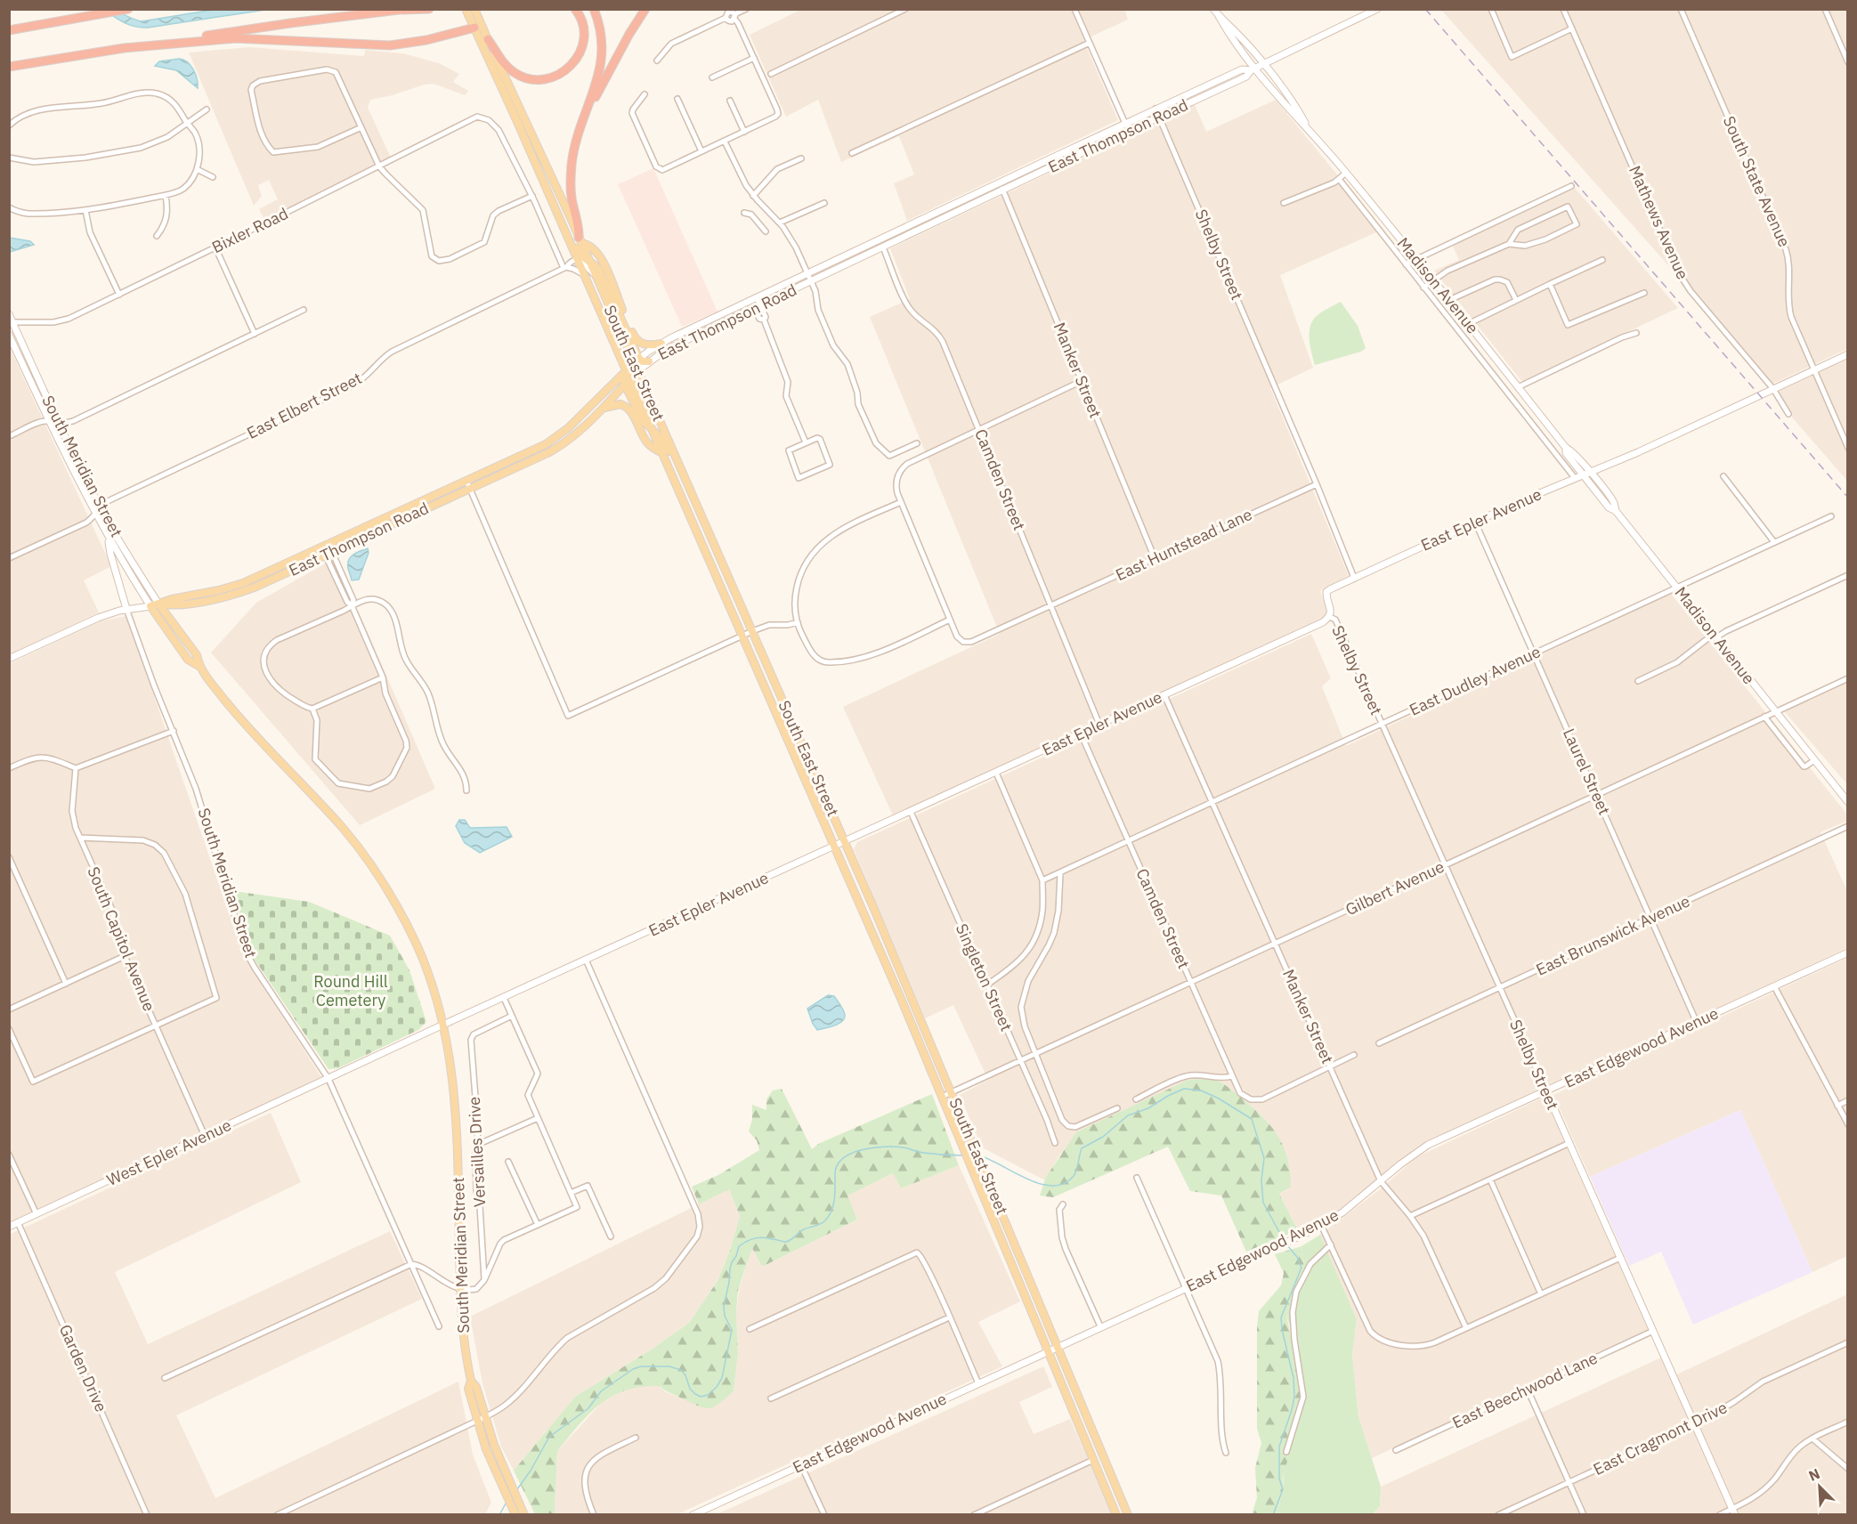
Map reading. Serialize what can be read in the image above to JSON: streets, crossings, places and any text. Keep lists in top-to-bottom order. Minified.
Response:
{"streets":{"main road":["East Thompson Road","Shelby Street","Madison Avenue","South East Street","South Meridian Street","East Epler Avenue","East Edgewood Avenue","West Epler Avenue"],"street":["South State Avenue","Mathews Avenue","Bixler Road","Manker Street","East Elbert Street","Camden Street","East Huntstead Lane","East Dudley Avenue","Laurel Street","Gilbert Avenue","East Brunswick Avenue","South Capitol Avenue","Singleton Street","Versailles Drive","Garden Drive","East Beechwood Lane","East Cragmont Drive"]},"crossings":[["East Thompson Road","Shelby Street"],["East Thompson Road","Madison Avenue"],["East Thompson Road","South East Street"],["East Thompson Road","Manker Street"],["East Thompson Road","South Meridian Street"],["East Thompson Road","Camden Street"],["South State Avenue","East Epler Avenue"],["Mathews Avenue","East Epler Avenue"],["Bixler Road","South Meridian Street"],["Shelby Street","East Epler Avenue"],["Shelby Street","East Huntstead Lane"],["Shelby Street","East Dudley Avenue"],["Shelby Street","Gilbert Avenue"],["Shelby Street","East Brunswick Avenue"],["Shelby Street","East Edgewood Avenue"],["Shelby Street","East Beechwood Lane"],["Shelby Street","East Cragmont Drive"],["Madison Avenue","East Epler Avenue"],["Madison Avenue","East Dudley Avenue"],["Madison Avenue","Gilbert Avenue"],["South East Street","East Elbert Street"],["South East Street","East Epler Avenue"],["South East Street","Gilbert Avenue"],["South East Street","East Edgewood Avenue"],["Manker Street","Camden Street"],["Manker Street","East Epler Avenue"],["Manker Street","East Huntstead Lane"],["Manker Street","East Dudley Avenue"],["Manker Street","Gilbert Avenue"],["Manker Street","East Edgewood Avenue"],["East Elbert Street","South Meridian Street"],["South Meridian Street","East Epler Avenue"],["South Meridian Street","West Epler Avenue"],["Camden Street","East Epler Avenue"],["Camden Street","East Huntstead Lane"],["Camden Street","East Dudley Avenue"],["Camden Street","Gilbert Avenue"],["East Epler Avenue","Laurel Street"],["East Epler Avenue","Singleton Street"],["East Epler Avenue","West Epler Avenue"],["East Dudley Avenue","Laurel Street"],["Laurel Street","Gilbert Avenue"],["Laurel Street","East Brunswick Avenue"],["Laurel Street","East Edgewood Avenue"],["Gilbert Avenue","Singleton Street"],["South Capitol Avenue","West Epler Avenue"],["West Epler Avenue","Garden Drive"]],"parks":["Round Hill Cemetery"],"north":"top left"}
